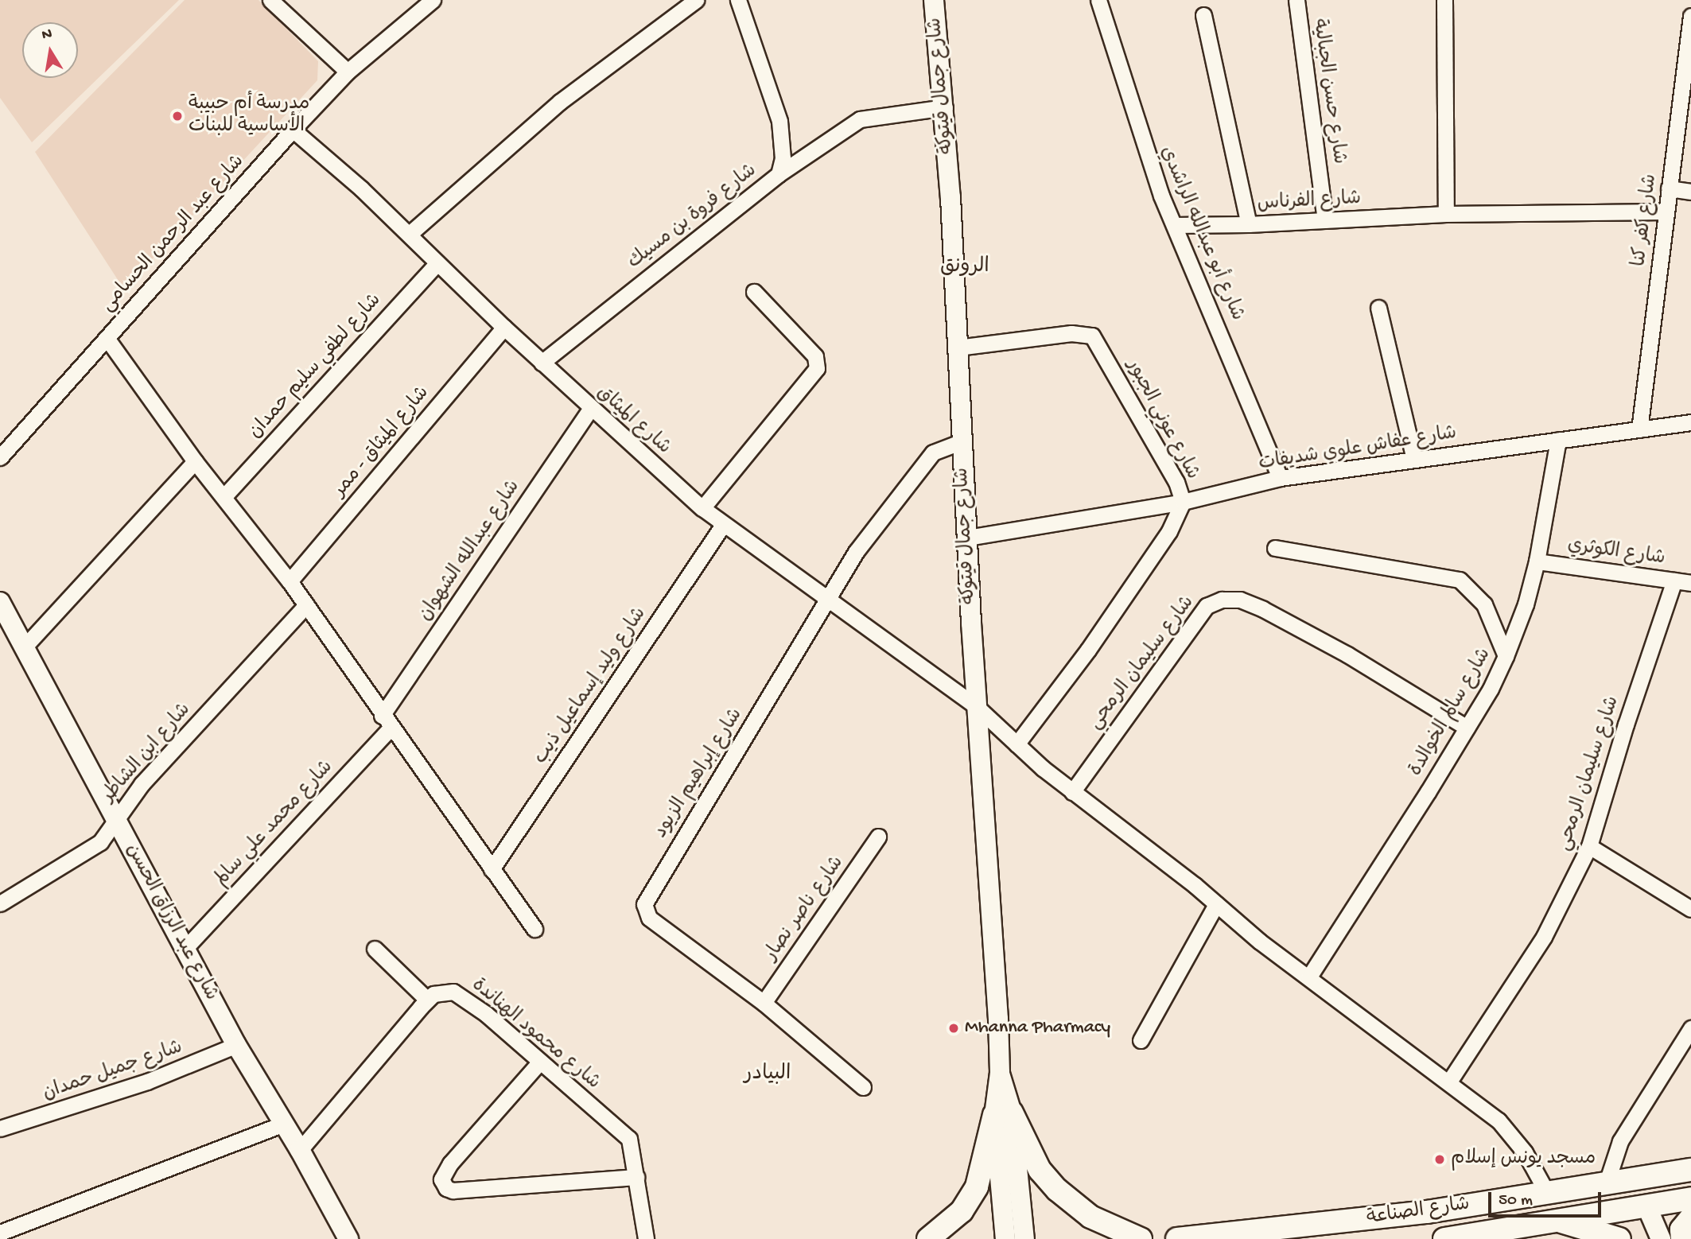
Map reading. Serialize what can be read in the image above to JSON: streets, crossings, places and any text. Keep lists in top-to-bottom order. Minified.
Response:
{"streets":{"main road":["شارع الصناعة"],"street":["شارع جمال قيتوكة","شارع حسن الجبالية","شارع الفرناس","شارع فروة بن مسيك","شارع كفر كنا","شارع عبد الرحمن الحسامي","شارع أبو عبدالله الراشدي","شارع لطفي سليم حمدان","شارع عوني الجبور","شارع الميثاق","شارع الميثاق - ممر","شارع عفاش علوي شديفات","شارع عبدالله الشهوان","شارع الكوثري","شارع سليمان الرمحي","شارع وليد إسماعيل ذيب","شارع سالم الخوالدة","شارع ابن الشاطر","شارع إبراهيم الزيود","شارع محمد علي سالم","شارع ناصر نصار","شارع عبد الرزاق الحسن","شارع محمود الهناندة","شارع جميل حمدان"]},"crossings":[["شارع جمال قيتوكة","شارع عوني الجبور"],["شارع جمال قيتوكة","شارع الميثاق"],["شارع جمال قيتوكة","شارع عفاش علوي شديفات"],["شارع جمال قيتوكة","شارع إبراهيم الزيود"],["شارع حسن الجبالية","شارع الفرناس"],["شارع الفرناس","شارع كفر كنا"],["شارع الفرناس","شارع أبو عبدالله الراشدي"],["شارع فروة بن مسيك","شارع الميثاق"],["شارع كفر كنا","شارع عفاش علوي شديفات"],["شارع عبد الرحمن الحسامي","شارع الميثاق"],["شارع أبو عبدالله الراشدي","شارع عفاش علوي شديفات"],["شارع لطفي سليم حمدان","شارع الميثاق"],["شارع عوني الجبور","شارع عفاش علوي شديفات"],["شارع الميثاق","شارع الميثاق - ممر"],["شارع الميثاق","شارع عبدالله الشهوان"],["شارع الميثاق","شارع وليد إسماعيل ذيب"],["شارع الميثاق","شارع إبراهيم الزيود"],["شارع عفاش علوي شديفات","شارع سالم الخوالدة"],["شارع عبدالله الشهوان","شارع محمد علي سالم"],["شارع الكوثري","شارع سليمان الرمحي"],["شارع الكوثري","شارع سالم الخوالدة"],["شارع سليمان الرمحي","شارع سالم الخوالدة"],["شارع ابن الشاطر","شارع عبد الرزاق الحسن"],["شارع إبراهيم الزيود","شارع ناصر نصار"],["شارع محمد علي سالم","شارع عبد الرزاق الحسن"],["شارع عبد الرزاق الحسن","شارع جميل حمدان"]],"districts":["الرونق","البيادر"],"places":["مدرسة أم حبيبة الأساسية للبنات","Mhanna Pharmacy","مسجد يونس إسلام"],"scale_bar":"50 m","north":"top"}
